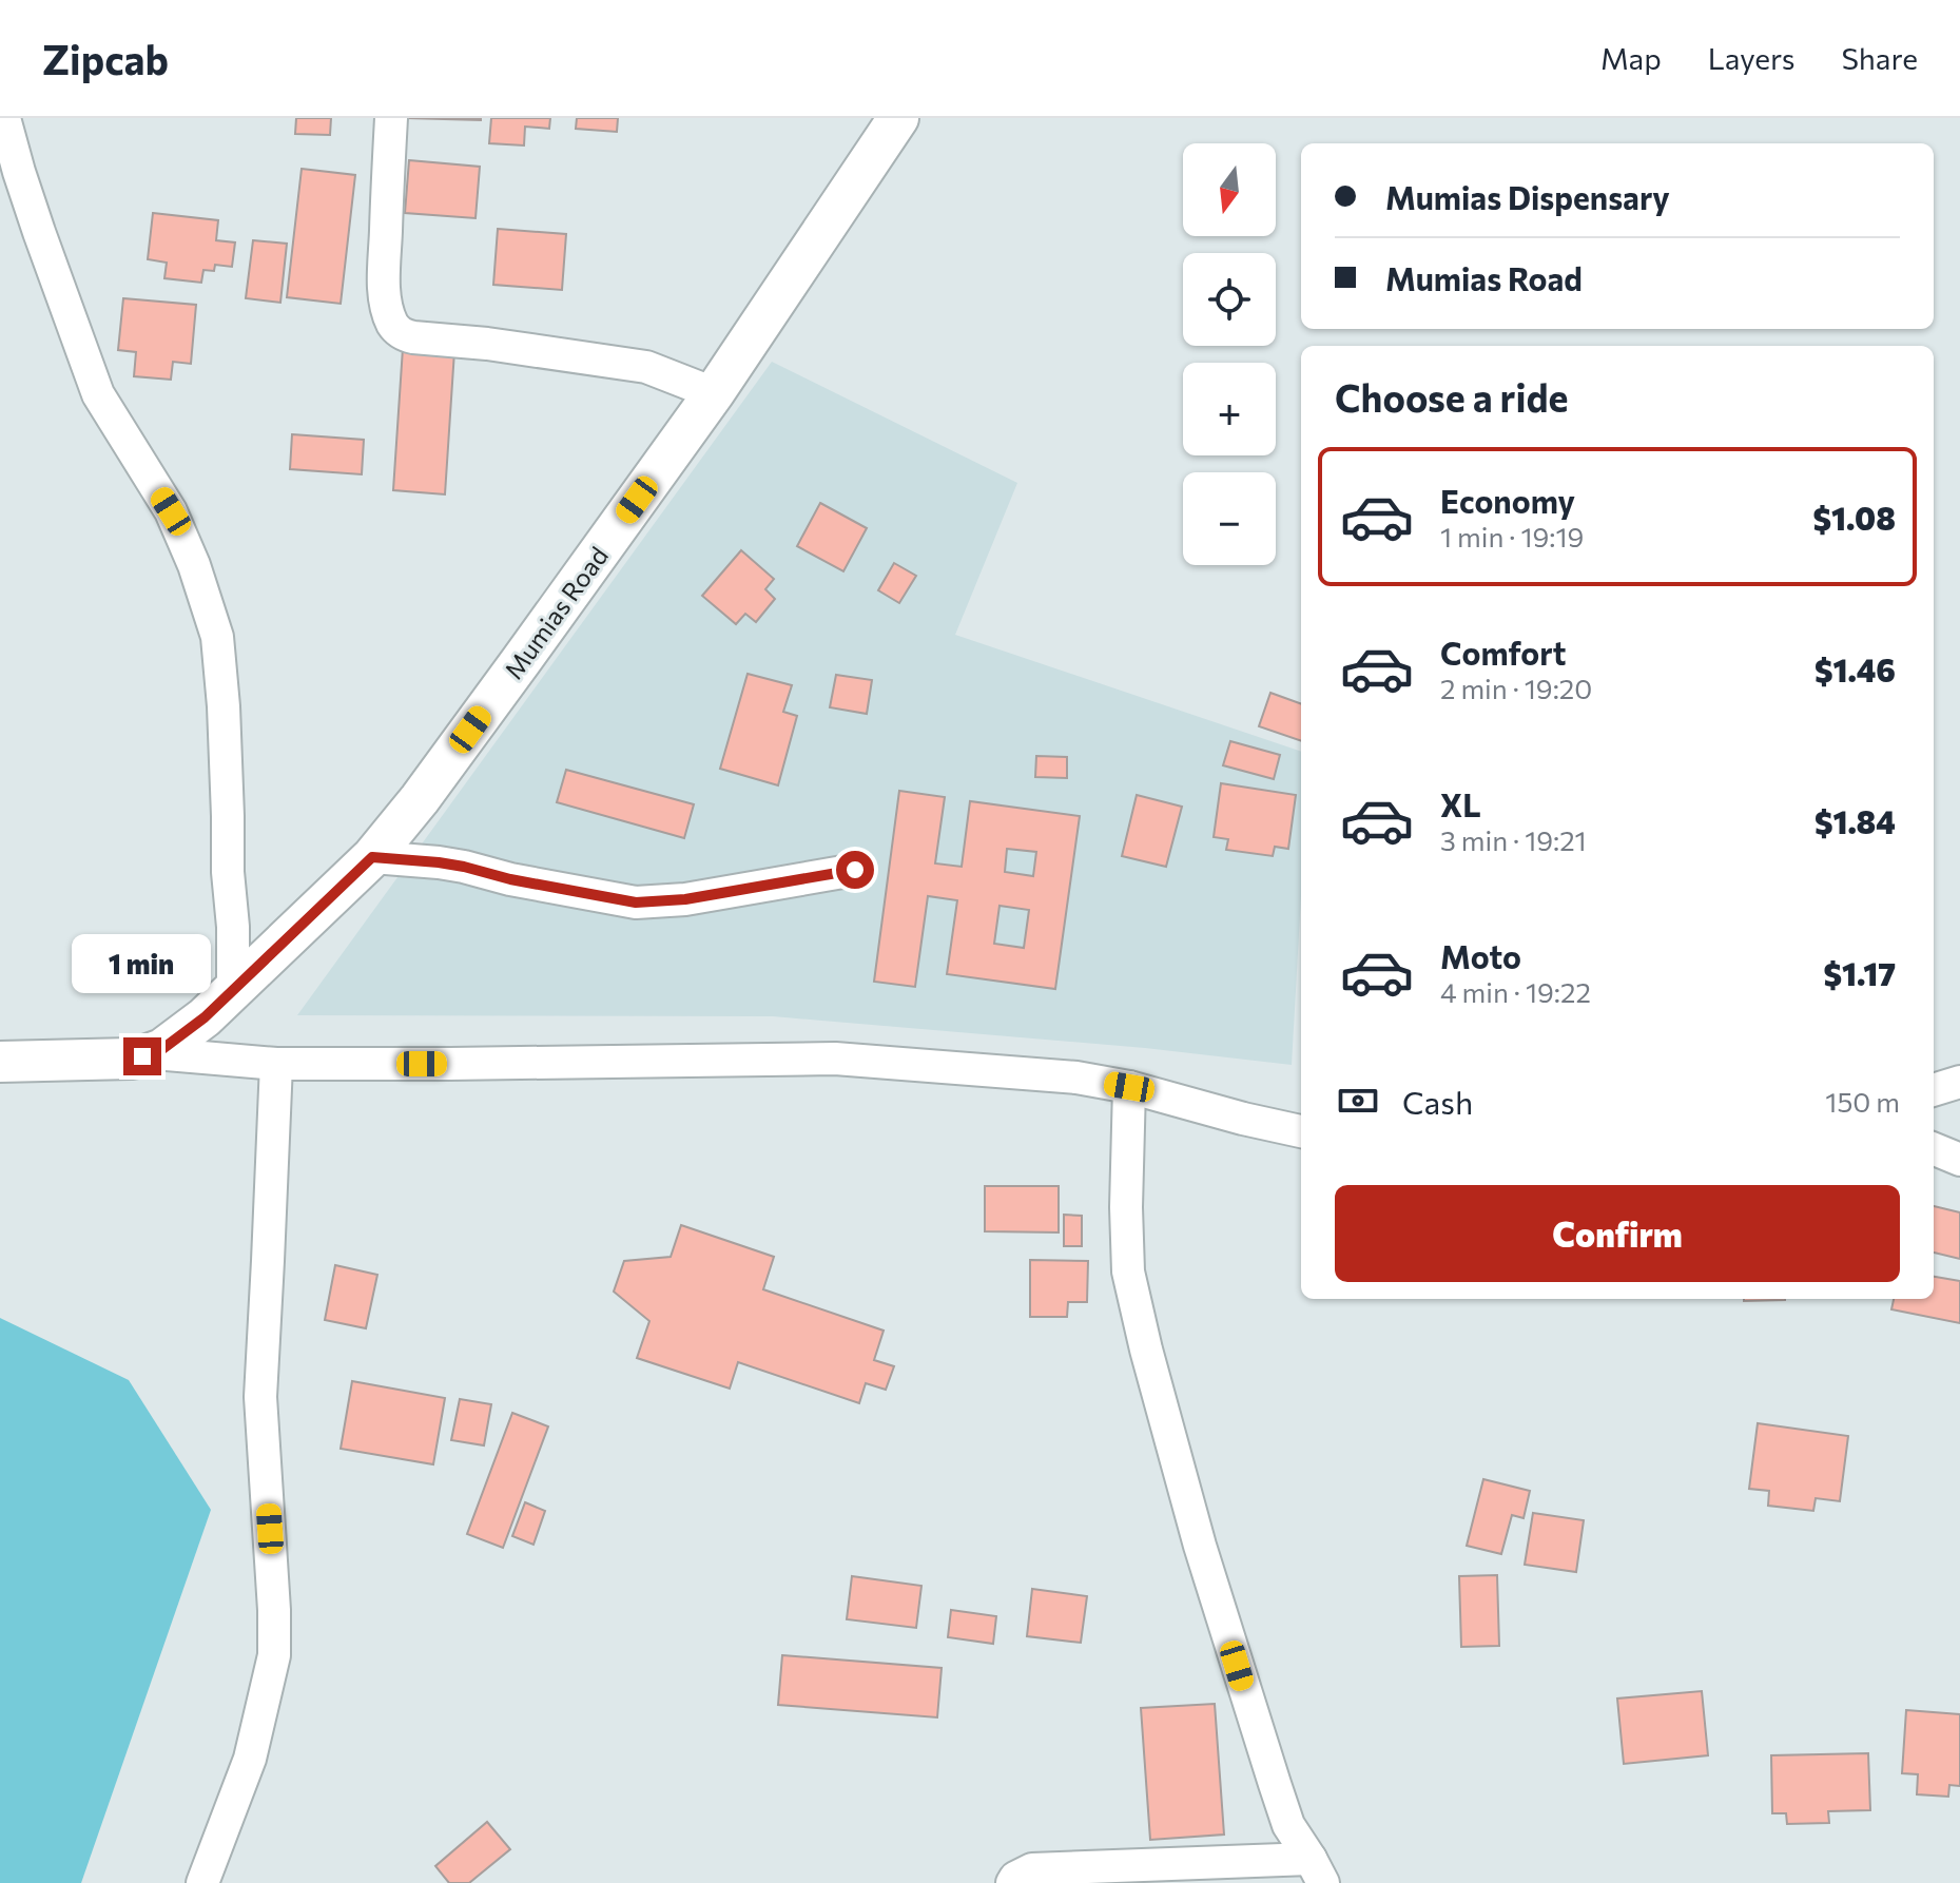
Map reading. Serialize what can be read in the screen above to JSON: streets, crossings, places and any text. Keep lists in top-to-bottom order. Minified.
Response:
{"streets":{"street":["Mumias Road"]},"north":"bottom","page":{"header":"Zipcab","nav":["Map","Layers","Share"],"map_buttons":["+","−"],"banner":["Mumias Dispensary","Mumias Road"],"heading":"Choose a ride","list":[{"name":"Economy","note":"1 min · 19:19","value":"$1.08"},{"name":"Comfort","note":"2 min · 19:20","value":"$1.46"},{"name":"XL","note":"3 min · 19:21","value":"$1.84"},{"name":"Moto","note":"4 min · 19:22","value":"$1.17"}],"bubble":"1 min","pay":["Cash","150 m"],"buttons":"Confirm"}}
